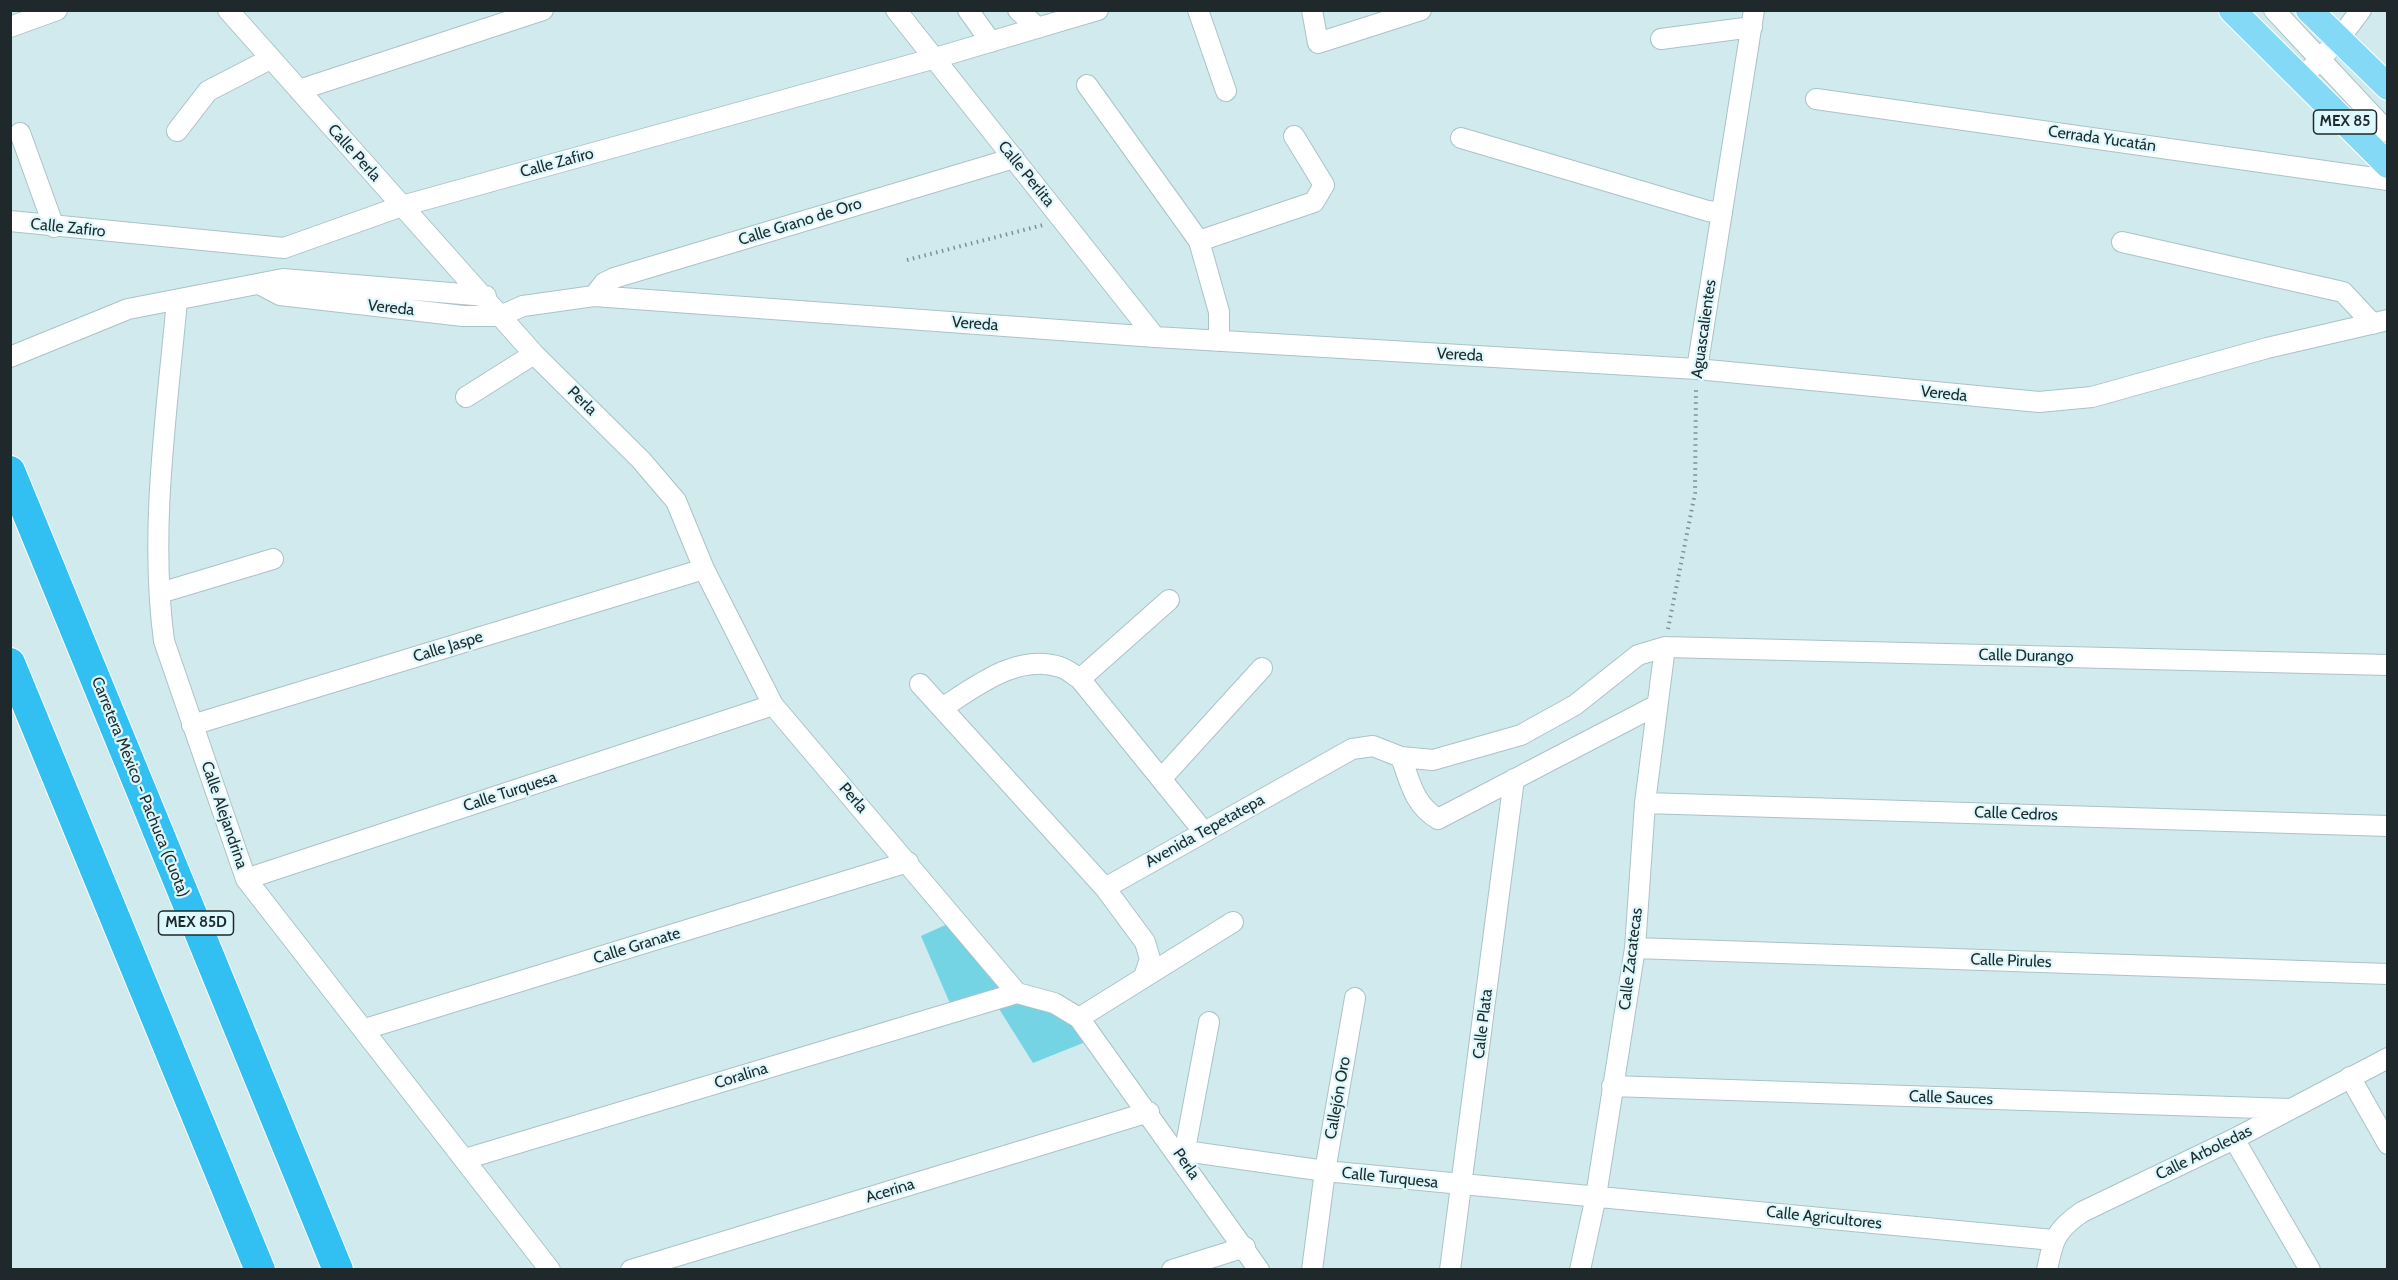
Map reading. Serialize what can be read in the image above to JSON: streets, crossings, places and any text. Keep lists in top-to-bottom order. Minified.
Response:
{"streets":{"highway":["Carretera México - Pachuca (Cuota)","MEX 85D"],"main road":["MEX 85"],"street":["Cerrada Yucatán","Calle Perla","Calle Zafiro","Calle Perlita","Calle Grano de Oro","Vereda","Aguascalientes","Perla","Calle Jaspe","Calle Durango","Calle Turquesa","Calle Cedros","Calle Alejandrina","Avenida Tepetatepa","Calle Granate","Calle Zacatecas","Calle Pirules","Calle Plata","Coralina","Callejón Oro","Calle Sauces","Calle Arboledas","Acerina","Calle Agricultores"]},"crossings":[["Calle Perla","Calle Zafiro"],["Calle Perla","Vereda"],["Calle Perla","Perla"],["Calle Zafiro","Calle Perlita"],["Calle Perlita","Calle Grano de Oro"],["Calle Perlita","Vereda"],["Calle Grano de Oro","Vereda"],["Vereda","Aguascalientes"],["Vereda","Perla"],["Vereda","Calle Alejandrina"],["Aguascalientes","Calle Durango"],["Aguascalientes","Avenida Tepetatepa"],["Aguascalientes","Calle Zacatecas"],["Perla","Calle Jaspe"],["Perla","Calle Turquesa"],["Perla","Calle Granate"],["Perla","Coralina"],["Perla","Acerina"],["Calle Jaspe","Calle Alejandrina"],["Calle Durango","Avenida Tepetatepa"],["Calle Durango","Calle Zacatecas"],["Calle Turquesa","Calle Alejandrina"],["Calle Turquesa","Calle Zacatecas"],["Calle Turquesa","Calle Plata"],["Calle Turquesa","Callejón Oro"],["Calle Turquesa","Calle Agricultores"],["Calle Cedros","Calle Zacatecas"],["Calle Alejandrina","Calle Granate"],["Calle Alejandrina","Coralina"],["Avenida Tepetatepa","Calle Zacatecas"],["Calle Zacatecas","Calle Pirules"],["Calle Zacatecas","Calle Sauces"],["Calle Zacatecas","Calle Agricultores"],["Calle Sauces","Calle Arboledas"],["Calle Arboledas","Calle Agricultores"]]}
